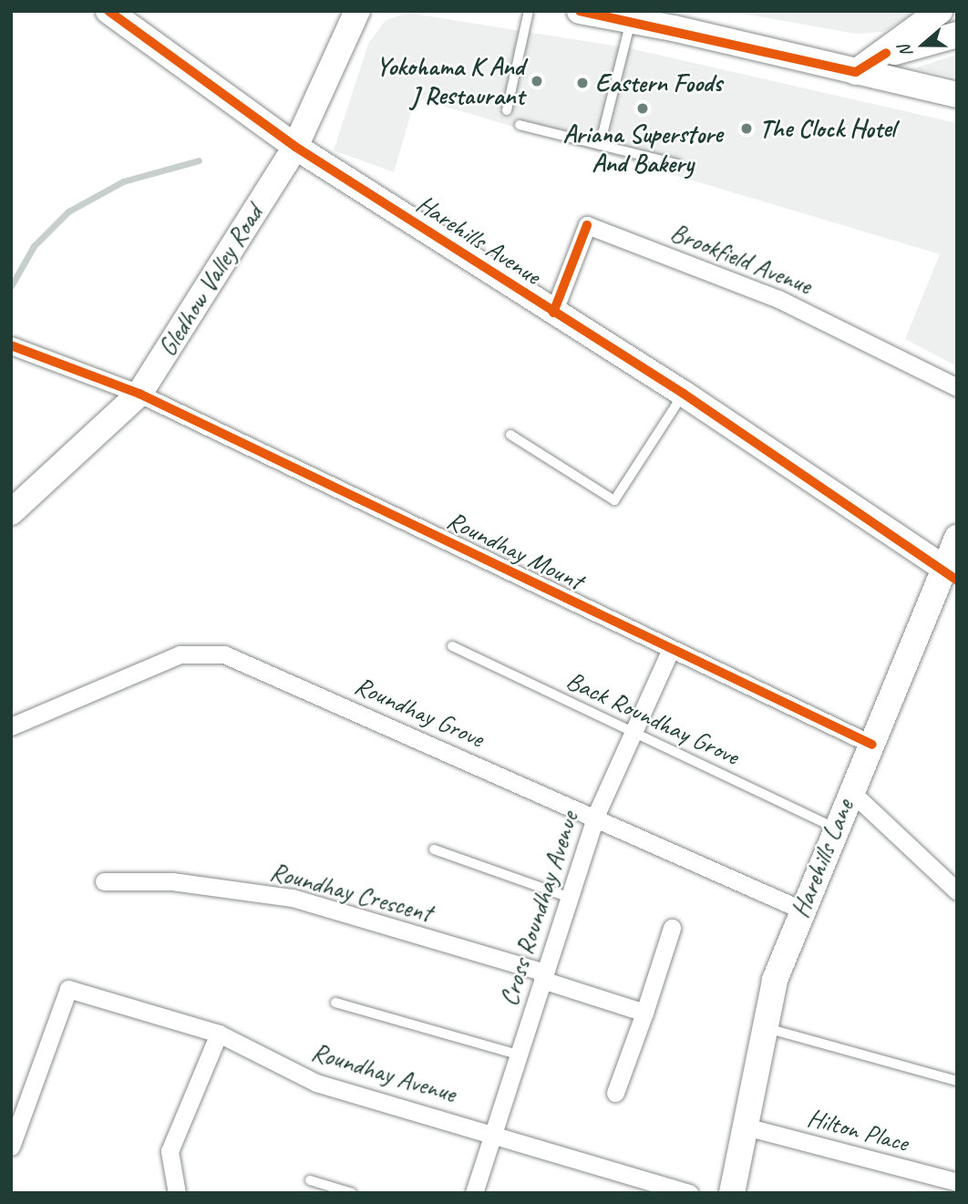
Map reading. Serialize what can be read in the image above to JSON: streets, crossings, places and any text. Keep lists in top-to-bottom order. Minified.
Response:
{"streets":{"street":["Harehills Avenue","Brookfield Avenue","Gledhow Valley Road","Roundhay Mount","Roundhay Grove","Harehills Lane","Roundhay Crescent","Cross Roundhay Avenue","Roundhay Avenue","Hilton Place"],"lane":["Back Roundhay Grove"]},"crossings":[["Harehills Avenue","Brookfield Avenue"],["Harehills Avenue","Gledhow Valley Road"],["Harehills Avenue","Harehills Lane"],["Gledhow Valley Road","Roundhay Mount"],["Roundhay Mount","Harehills Lane"],["Roundhay Mount","Cross Roundhay Avenue"],["Roundhay Grove","Harehills Lane"],["Roundhay Grove","Cross Roundhay Avenue"],["Back Roundhay Grove","Harehills Lane"],["Back Roundhay Grove","Cross Roundhay Avenue"],["Harehills Lane","Hilton Place"],["Roundhay Crescent","Cross Roundhay Avenue"],["Cross Roundhay Avenue","Roundhay Avenue"]],"places":["Yokohama K And J Restaurant","Eastern Foods","Ariana Superstore And Bakery","The Clock Hotel"],"north":"left"}
